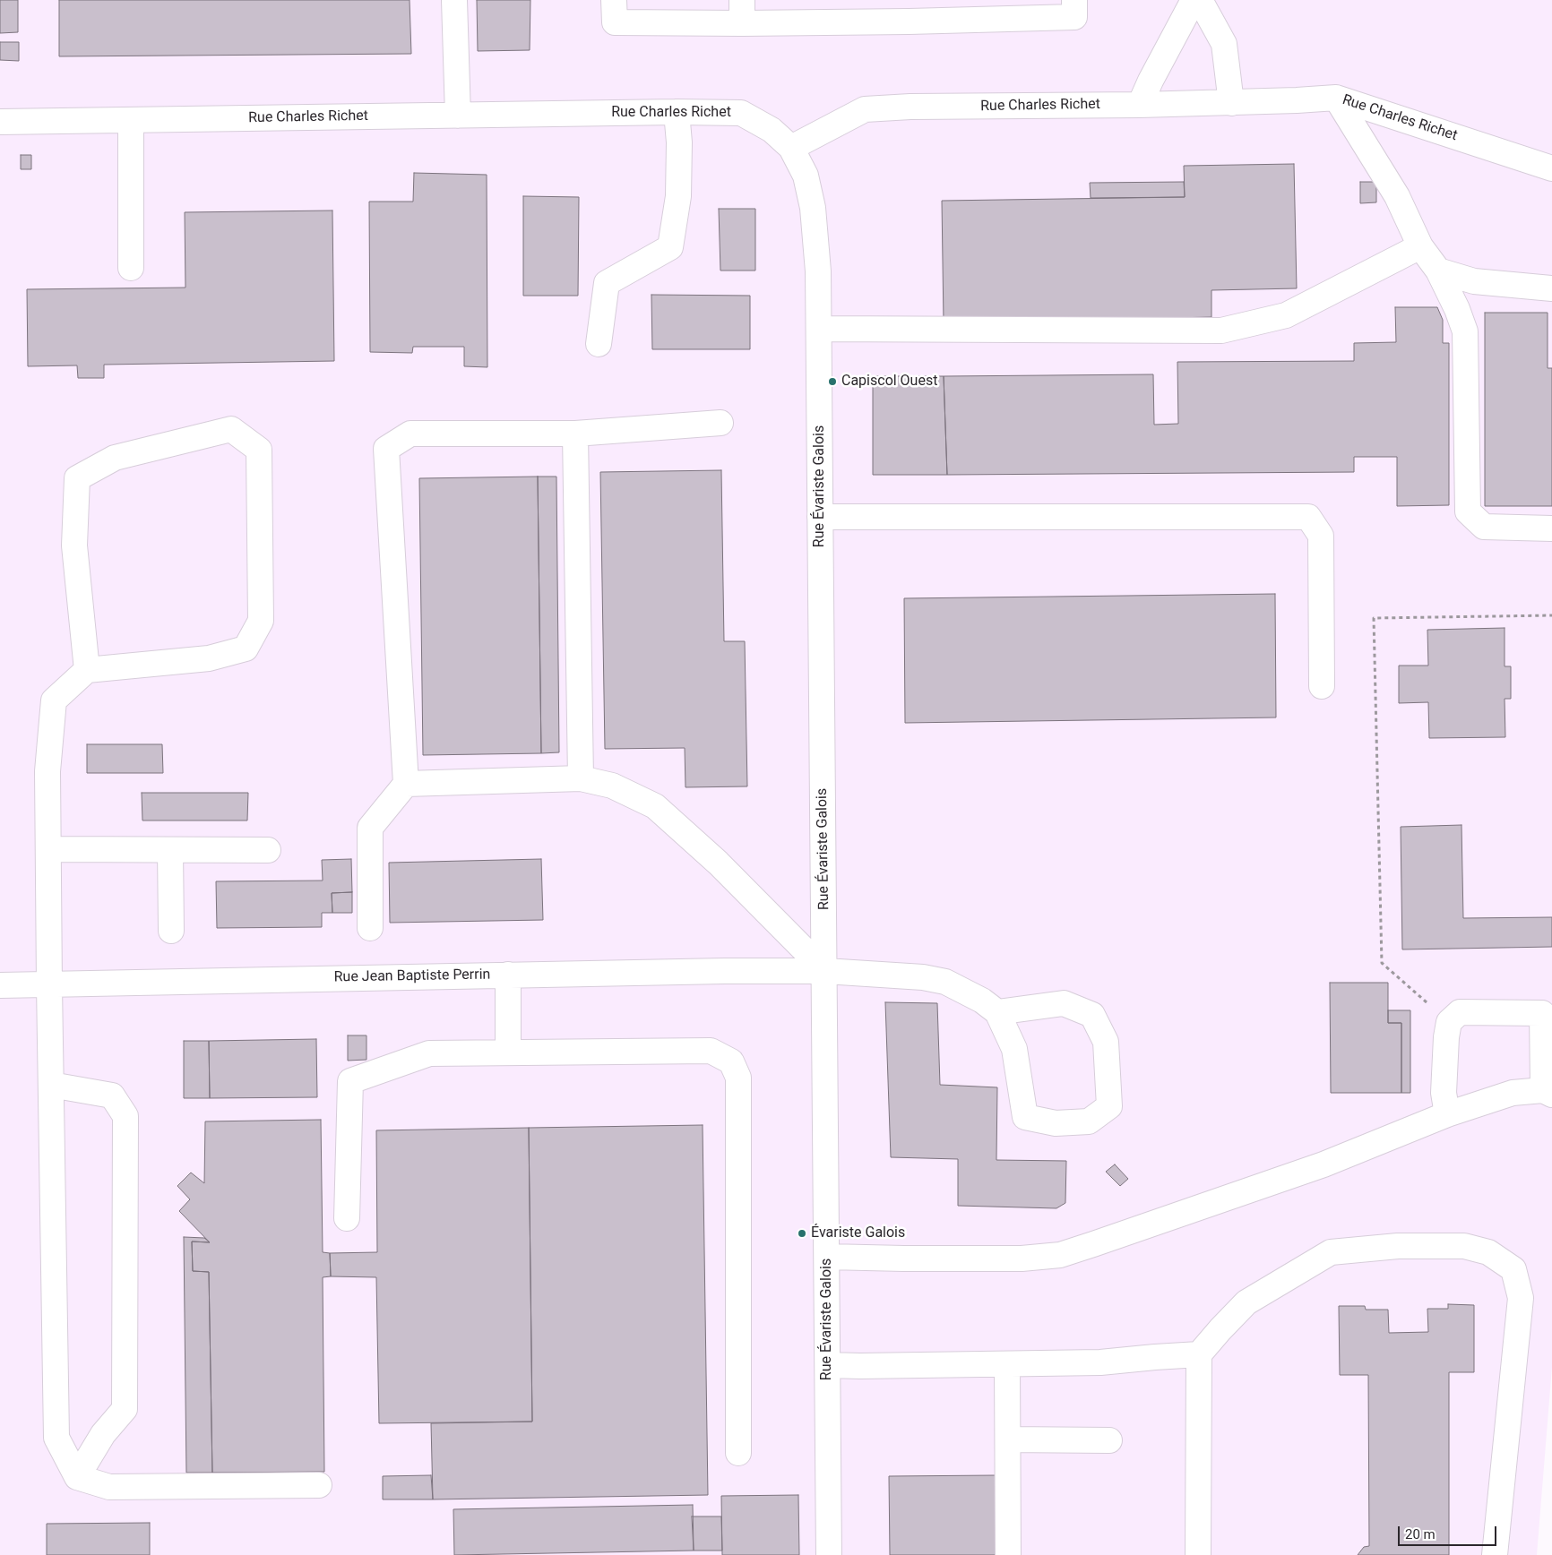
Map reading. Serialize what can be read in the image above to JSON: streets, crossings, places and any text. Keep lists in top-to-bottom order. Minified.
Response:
{"streets":{"street":["Rue Charles Richet","Rue Évariste Galois","Rue Jean Baptiste Perrin"]},"crossings":[["Rue Charles Richet","Rue Évariste Galois"],["Rue Évariste Galois","Rue Jean Baptiste Perrin"]],"places":["Capiscol Ouest","Évariste Galois"],"scale_bar":"20 m"}
